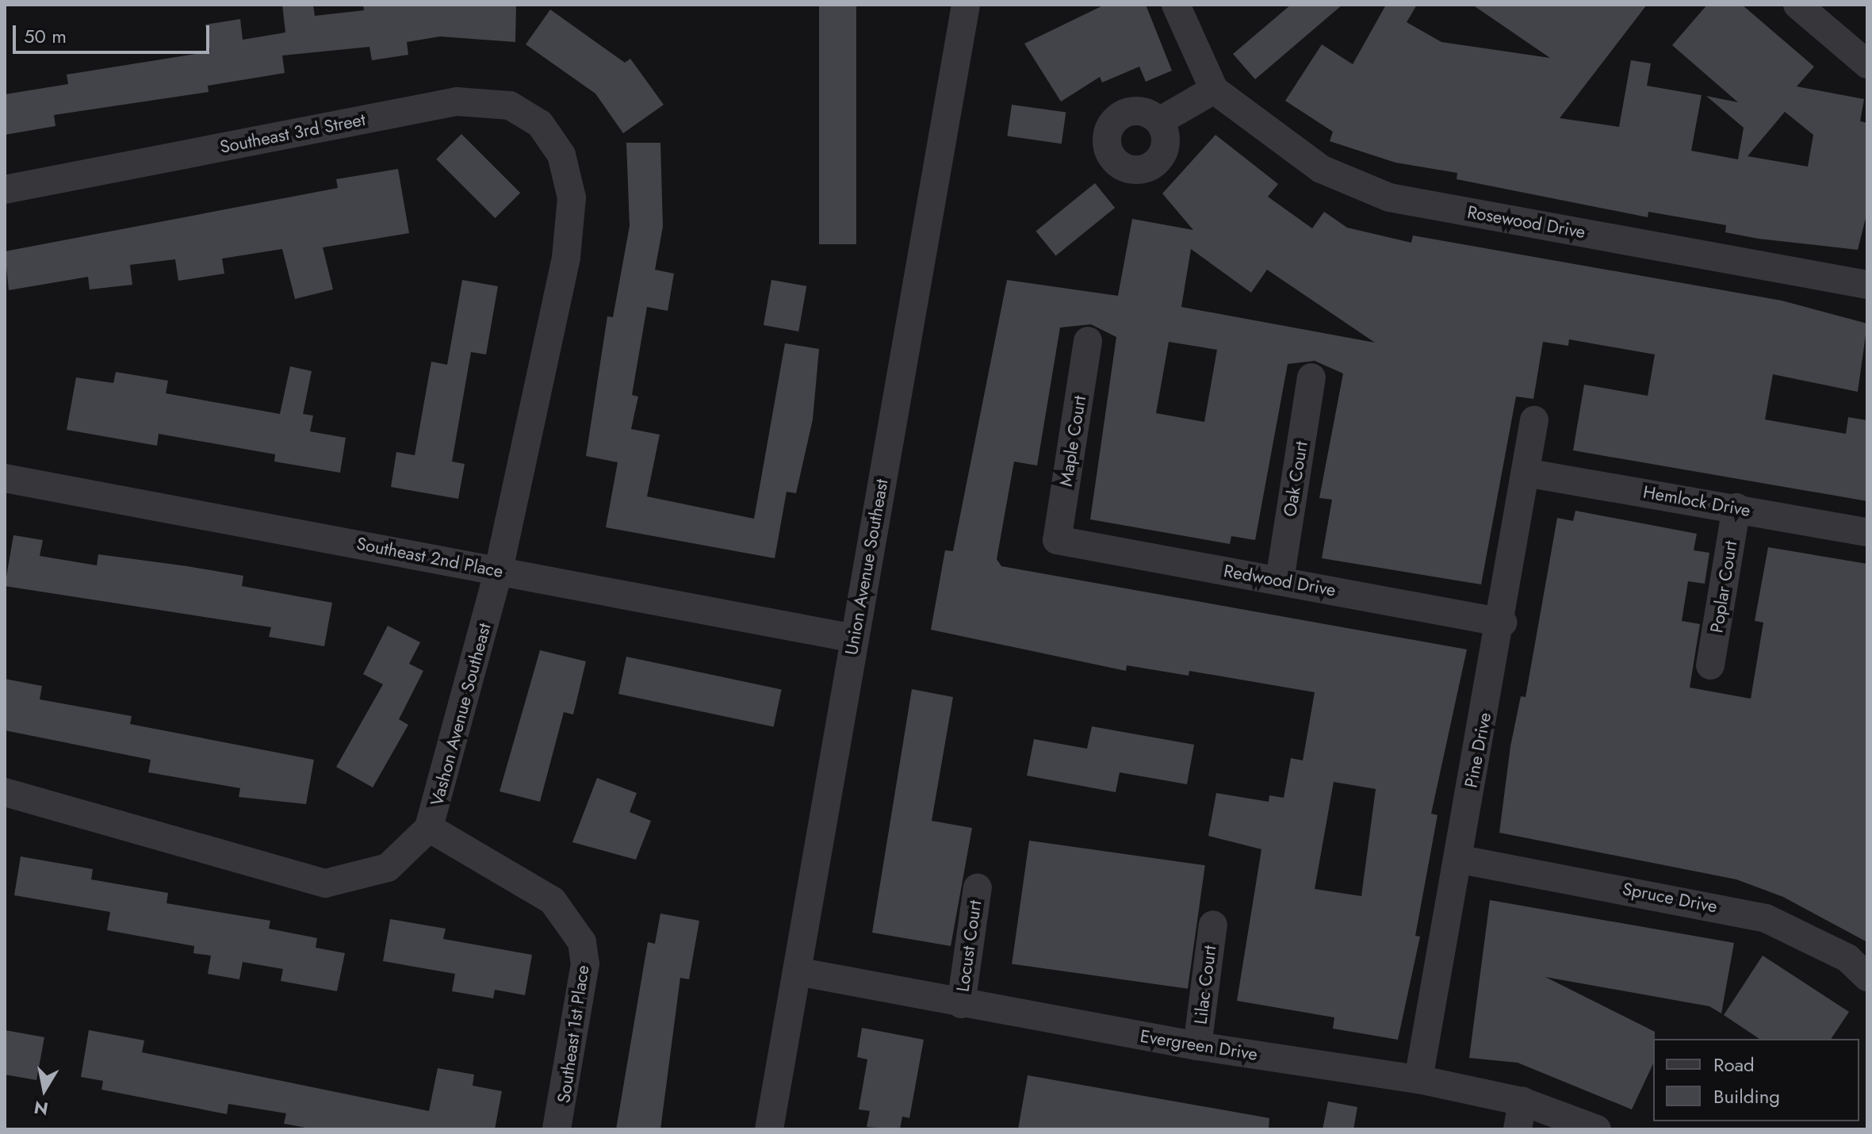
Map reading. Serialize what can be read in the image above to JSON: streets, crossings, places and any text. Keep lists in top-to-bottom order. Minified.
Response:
{"streets":{"street":["Southeast 3rd Street","Rosewood Drive","Maple Court","Oak Court","Hemlock Drive","Southeast 2nd Place","Union Avenue Southeast","Redwood Drive","Poplar Court","Vashon Avenue Southeast","Pine Drive","Spruce Drive","Locust Court","Lilac Court","Southeast 1st Place","Evergreen Drive"]},"crossings":[["Southeast 3rd Street","Vashon Avenue Southeast"],["Maple Court","Redwood Drive"],["Oak Court","Redwood Drive"],["Hemlock Drive","Poplar Court"],["Hemlock Drive","Pine Drive"],["Southeast 2nd Place","Union Avenue Southeast"],["Southeast 2nd Place","Vashon Avenue Southeast"],["Union Avenue Southeast","Evergreen Drive"],["Redwood Drive","Pine Drive"],["Vashon Avenue Southeast","Southeast 1st Place"],["Pine Drive","Spruce Drive"],["Pine Drive","Evergreen Drive"],["Locust Court","Evergreen Drive"],["Lilac Court","Evergreen Drive"]],"legend":["Road","Building"],"scale_bar":"50 m","north":"bottom"}
